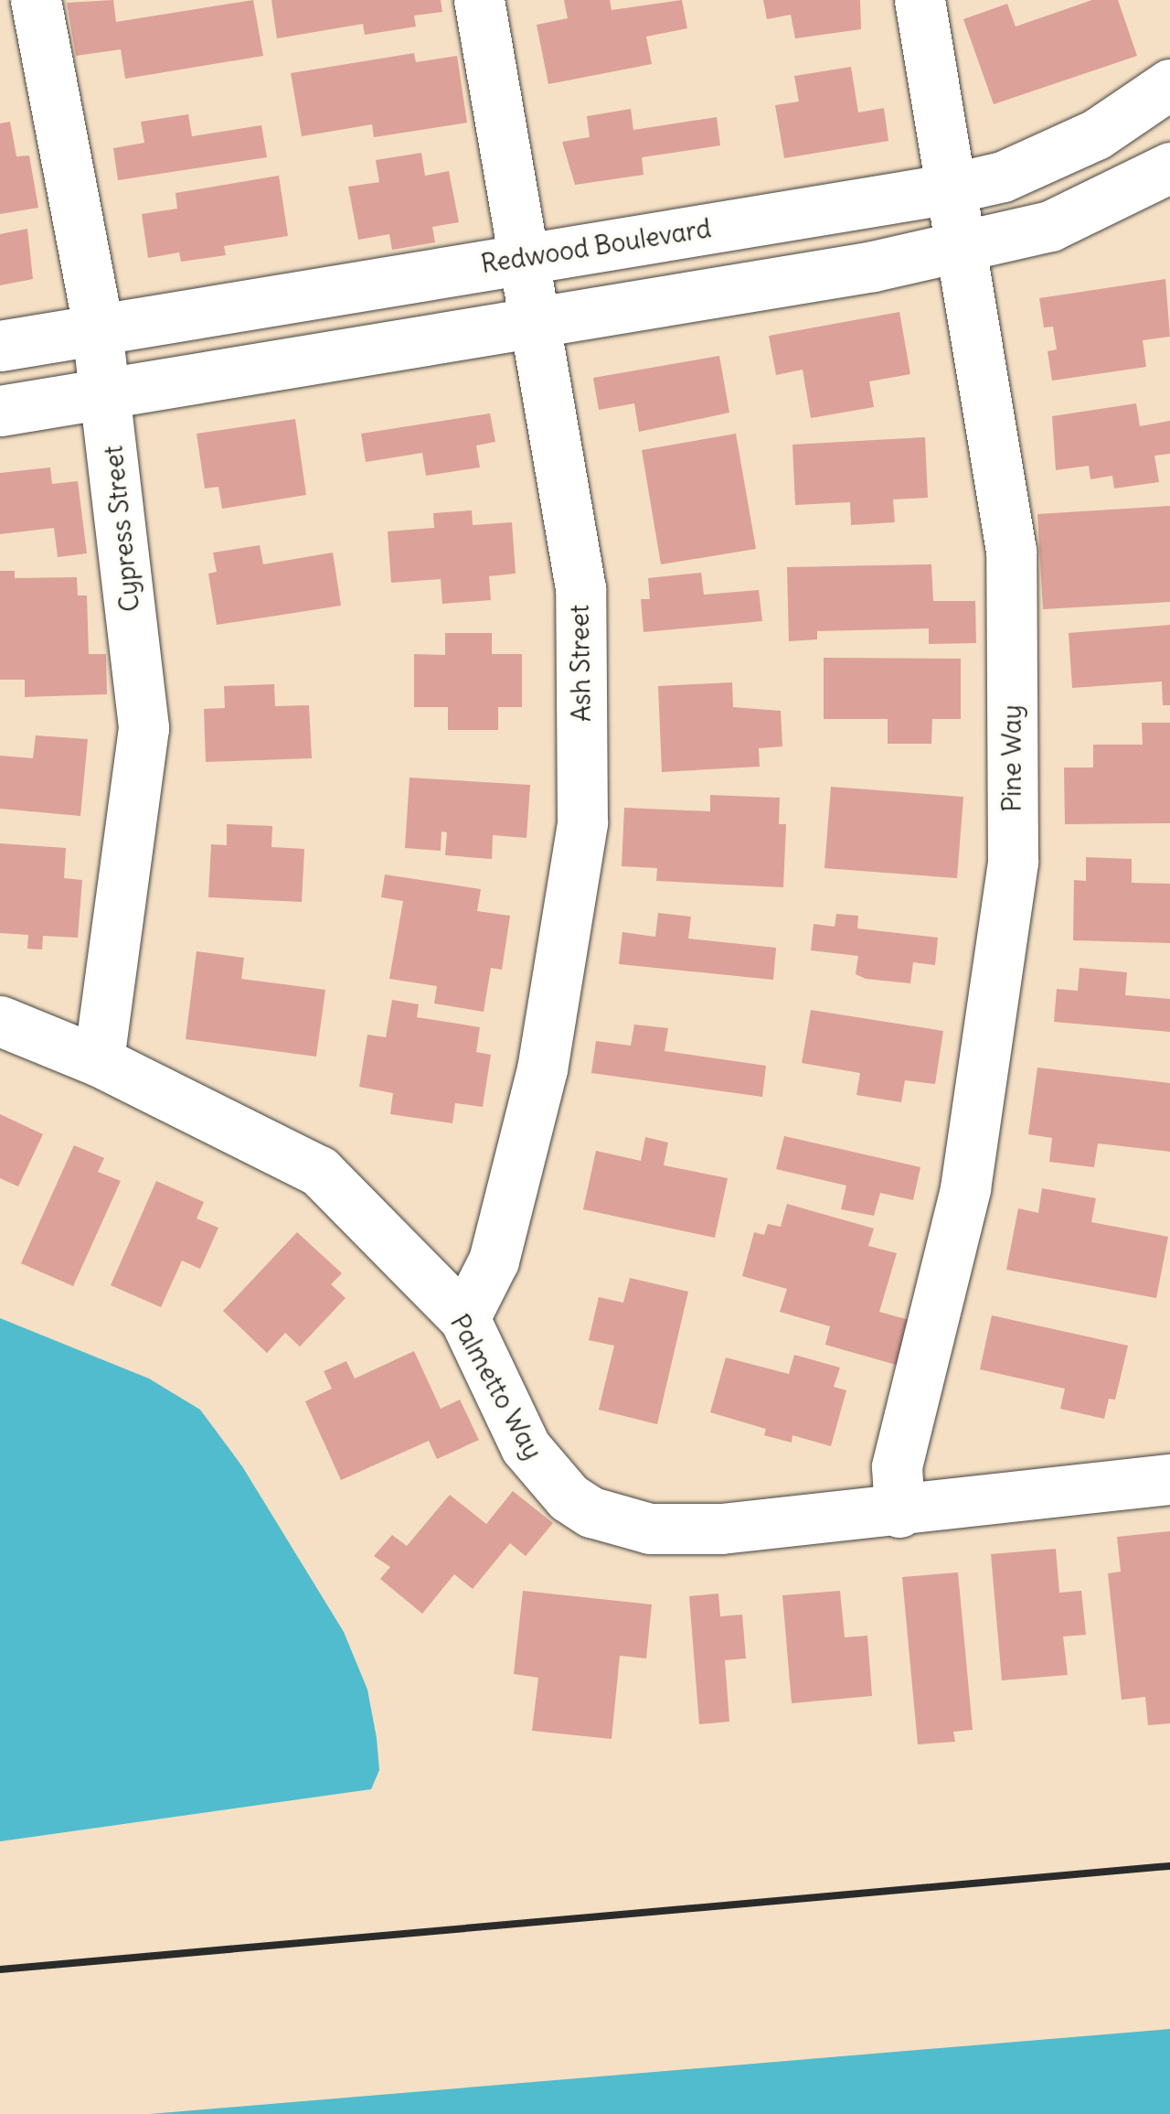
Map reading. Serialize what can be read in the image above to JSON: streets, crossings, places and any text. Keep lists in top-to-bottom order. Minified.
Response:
{"streets":{"street":["Redwood Boulevard","Cypress Street","Ash Street","Pine Way","Palmetto Way"]},"crossings":[["Redwood Boulevard","Cypress Street"],["Redwood Boulevard","Ash Street"],["Redwood Boulevard","Pine Way"],["Cypress Street","Palmetto Way"],["Ash Street","Palmetto Way"],["Pine Way","Palmetto Way"]]}
